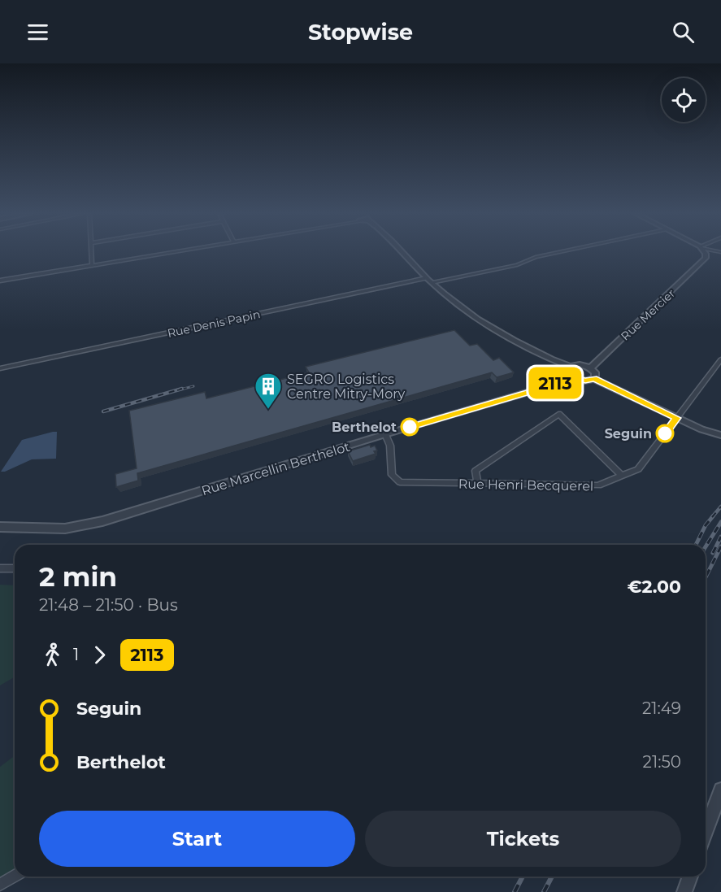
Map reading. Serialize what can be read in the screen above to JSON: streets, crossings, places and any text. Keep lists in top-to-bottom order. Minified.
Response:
{"streets":{"street":["Rue Mercier","Rue Denis Papin","Rue Marcellin Berthelot","Rue Henri Becquerel"]},"crossings":[["Rue Marcellin Berthelot","Rue Henri Becquerel"]],"places":{"building":["SEGRO Logistics Centre Mitry-Mory"],"other":["Berthelot","Seguin"]},"lines":["bus line 2113"],"page":{"header":"Stopwise","on_map":"2113","heading":["2 min","21:48 – 21:50 · Bus","€2.00"],"legs":["1","2113"],"list":[{"name":"Seguin","value":"21:49"},{"name":"Berthelot","value":"21:50"}],"buttons":["Start","Tickets"]}}
